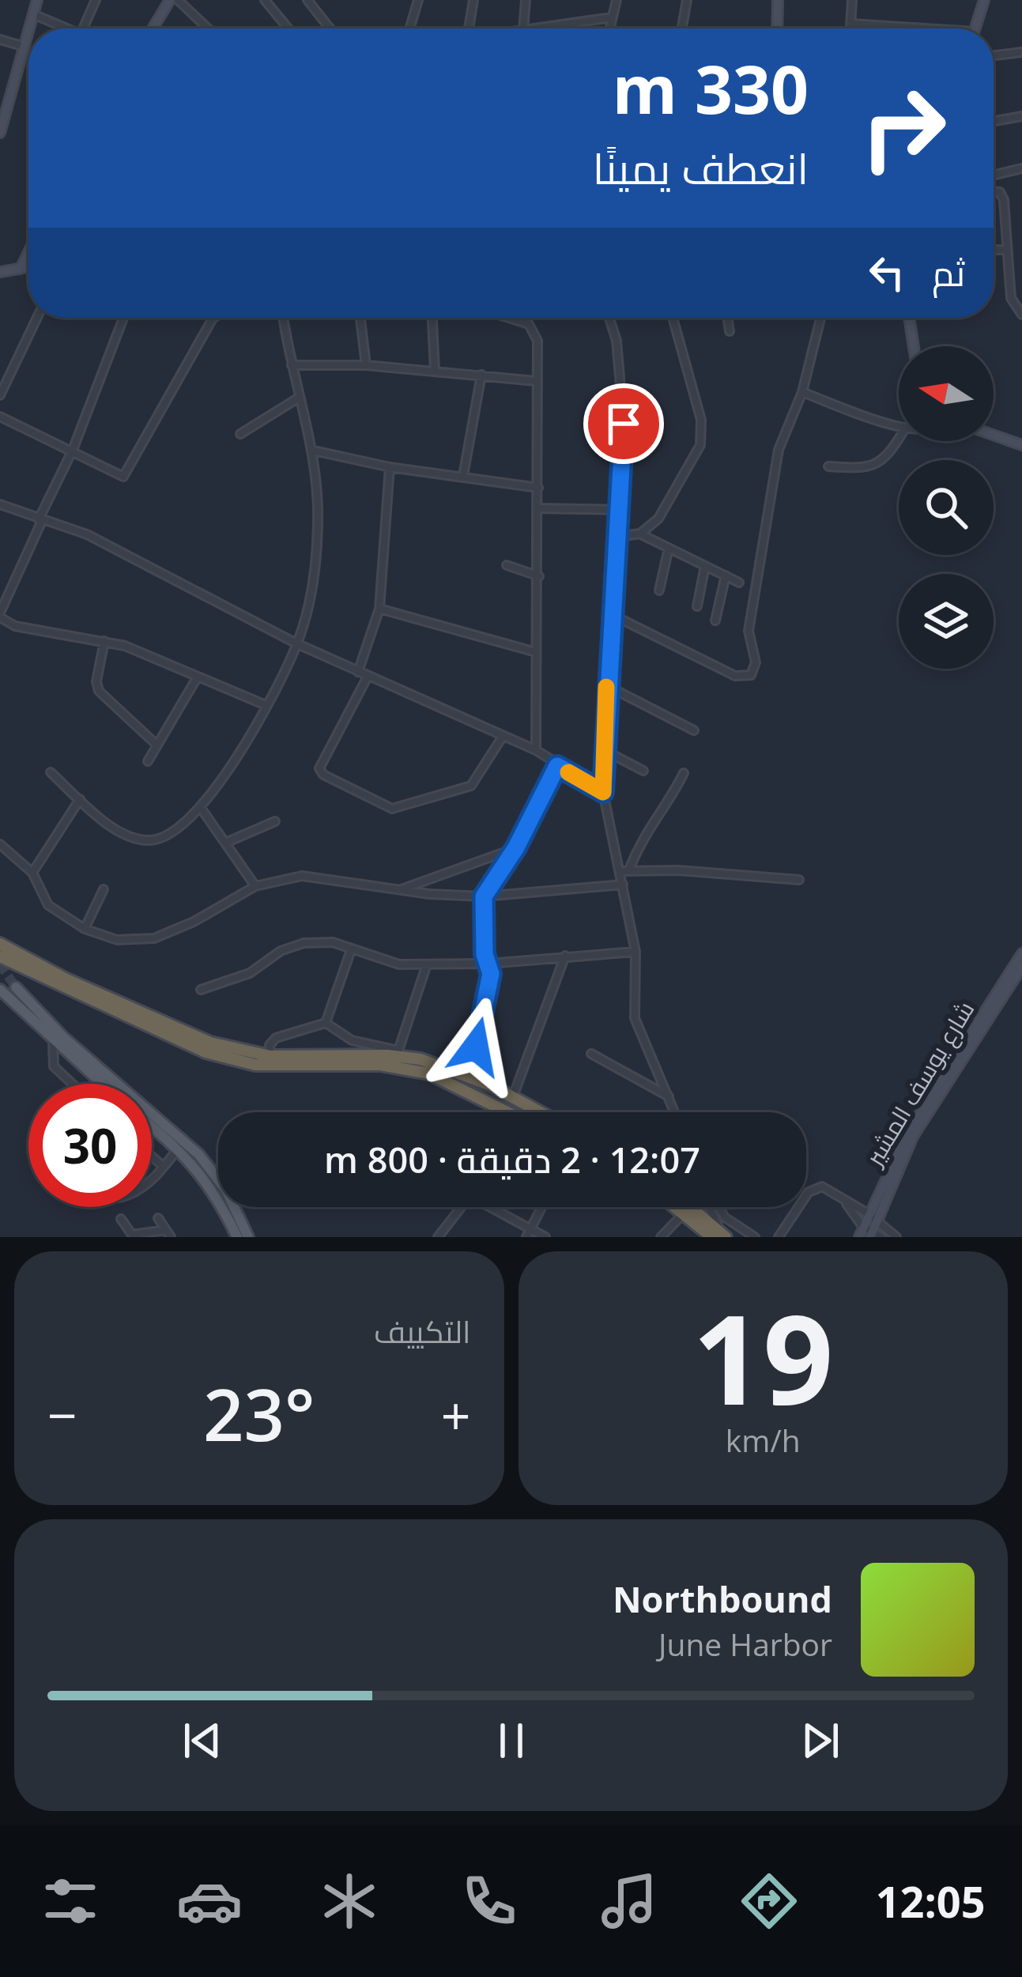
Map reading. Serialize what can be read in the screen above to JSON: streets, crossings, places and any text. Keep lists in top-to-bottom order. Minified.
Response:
{"streets":{"street":["شارع يوسف المشير"]},"north":"left","page":{"turn":["330 m","انعطف يمينًا"],"then":"ثم","limit":"30","trip":"12:07 · 2 دقيقة · 800 m","tile":[["19","km/h"],"التكييف"],"heat":["−","23°","+"],"song":["Northbound","June Harbor"],"tabs":"12:05"}}
